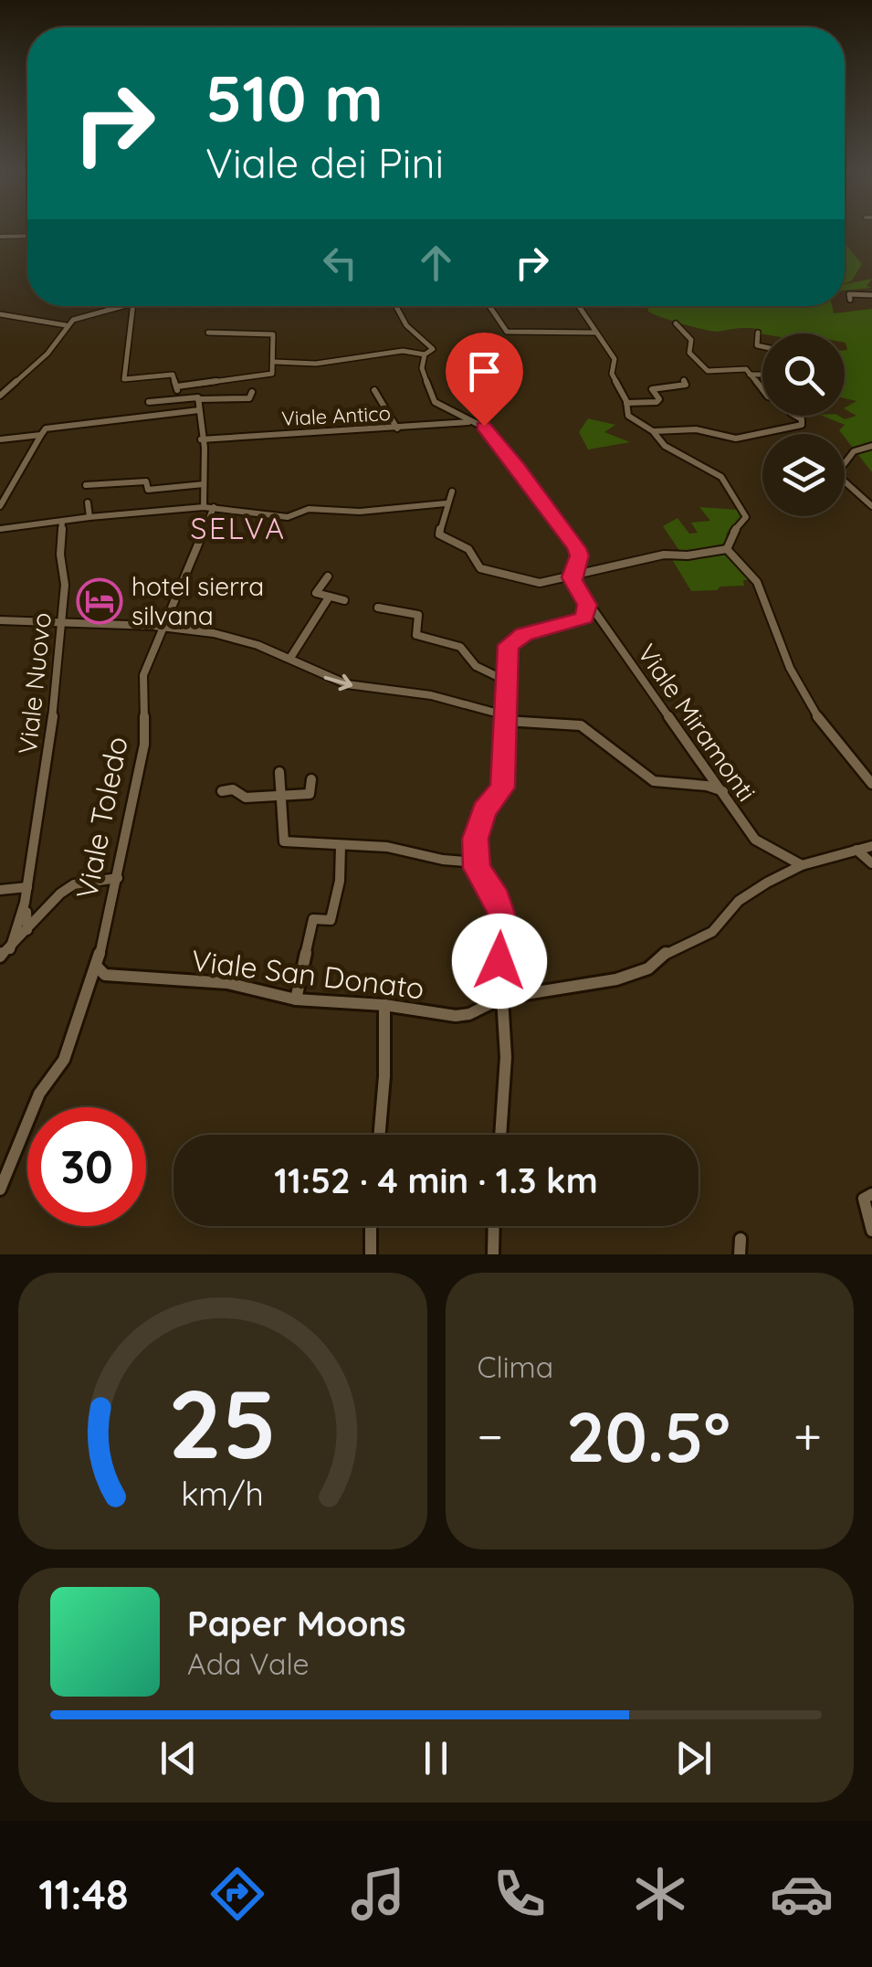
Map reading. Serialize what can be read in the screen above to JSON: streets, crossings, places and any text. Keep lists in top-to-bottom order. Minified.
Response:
{"streets":{"street":["Viale Antico","Viale Nuovo","Viale Miramonti","Viale Toledo","Viale San Donato"]},"crossings":[["Viale Antico","Viale Miramonti"],["Viale Miramonti","Viale San Donato"],["Viale Toledo","Viale San Donato"]],"districts":["SELVA"],"places":{"hotel":["hotel sierra silvana"]},"page":{"turn":["510 m","Viale dei Pini"],"limit":"30","trip":"11:52 · 4 min · 1.3 km","tile":"Clima","heat":["−","20.5°","+"],"song":["Paper Moons","Ada Vale"],"tabs":"11:48","gauge":["25","km/h"]}}
